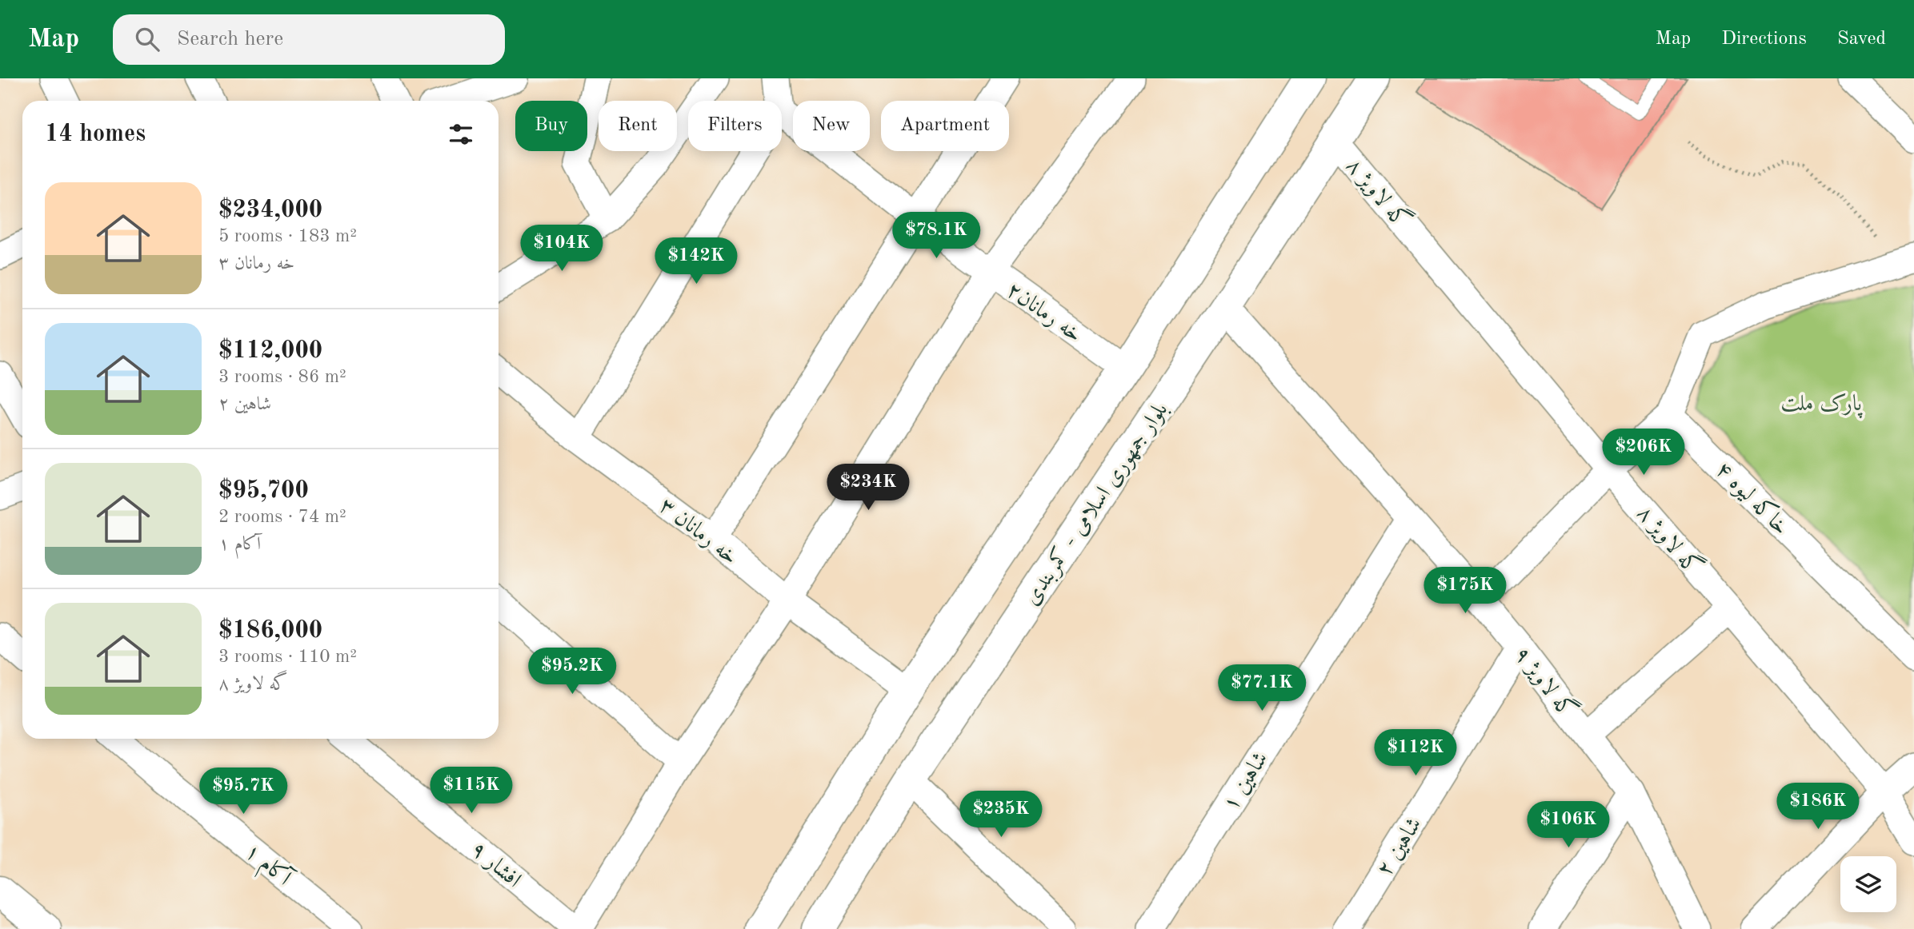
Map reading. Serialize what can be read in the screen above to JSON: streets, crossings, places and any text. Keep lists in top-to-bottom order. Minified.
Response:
{"streets":{"main road":["بلوار جمهوری اسلامی - کمربندی"],"street":["گه لاویژ ۸","خه رمانان۲","خاکه لیوه ۴","خه رمانان ۳","گه لاویژ ۹","شاهین ۱","شاهین ۲","آکام ۱","افشار ۹"]},"crossings":[["گه لاویژ ۸","بلوار جمهوری اسلامی - کمربندی"],["بلوار جمهوری اسلامی - کمربندی","گه لاویژ ۹"],["گه لاویژ ۹","شاهین ۱"],["گه لاویژ ۹","شاهین ۲"]],"parks":["پارک ملت"],"page":{"header":"Map","search":"Search here","nav":["Map","Directions","Saved"],"chip":["Buy","Rent","Filters","New","Apartment"],"heading":"14 homes","list":[{"name":"$234,000","note":"5 rooms · 183 m² · خه رمانان ۳"},{"name":"$112,000","note":"3 rooms · 86 m² · شاهین ۲"},{"name":"$95,700","note":"2 rooms · 74 m² · آکام ۱"},{"name":"$186,000","note":"3 rooms · 110 m² · گه لاویژ ۸"}],"price":["$78.1K","$104K","$142K","$206K","$234K","$175K","$95.2K","$77.1K","$112K","$115K","$95.7K","$186K","$235K","$106K"]}}
